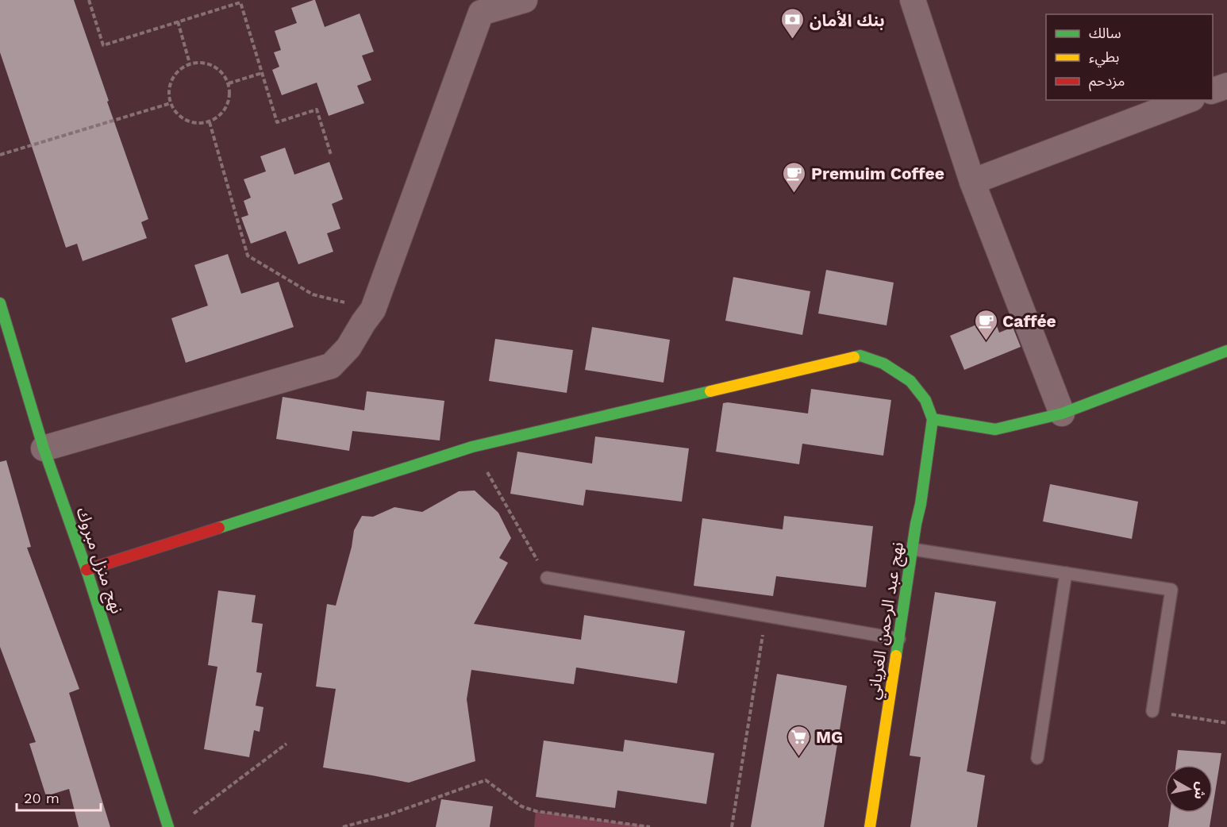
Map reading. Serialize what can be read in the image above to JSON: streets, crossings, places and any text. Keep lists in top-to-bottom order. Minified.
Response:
{"streets":{"street":["نهج منزل مبروك","نهج عبد الرحمن الغرياني"]},"places":{"bank":["بنك الأمان"],"cafe":["Premuim Coffee","Caffée"],"supermarket":["MG"]},"legend":["سالك","بطيء","مزدحم"],"scale_bar":"20 m","north":"right"}
